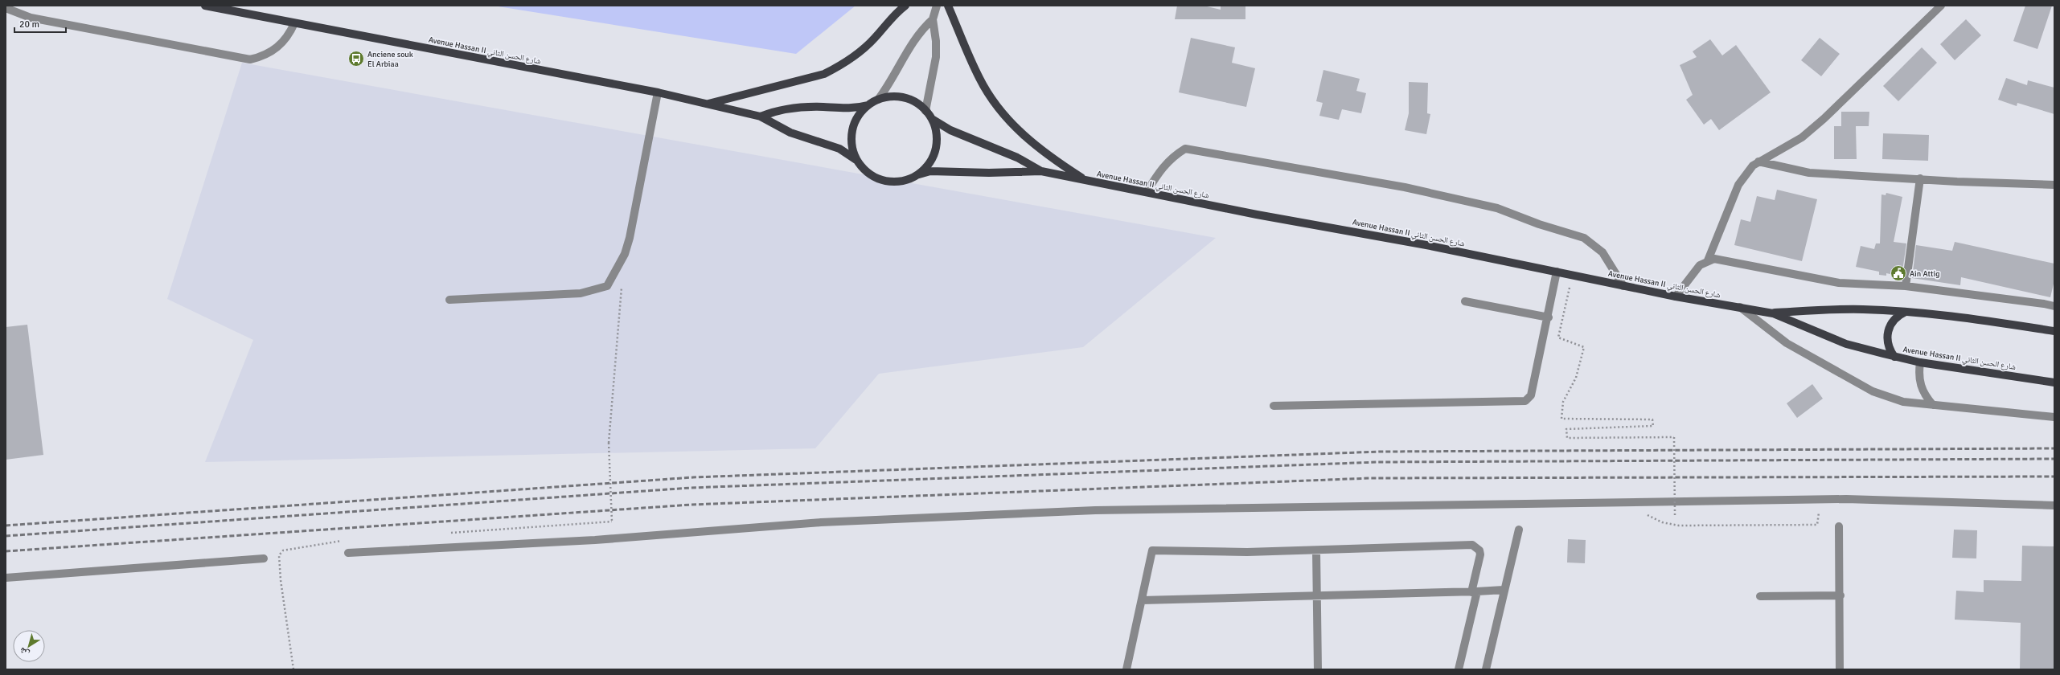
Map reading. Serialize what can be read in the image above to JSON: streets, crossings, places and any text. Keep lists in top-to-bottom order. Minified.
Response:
{"streets":{"main road":["Avenue Hassan II شارع الحسن الثاني"]},"places":{"bus stop":["Anciene souk El Arbiaa"],"public building":["Ain Attig"]},"scale_bar":"20 m","north":"bottom left"}
